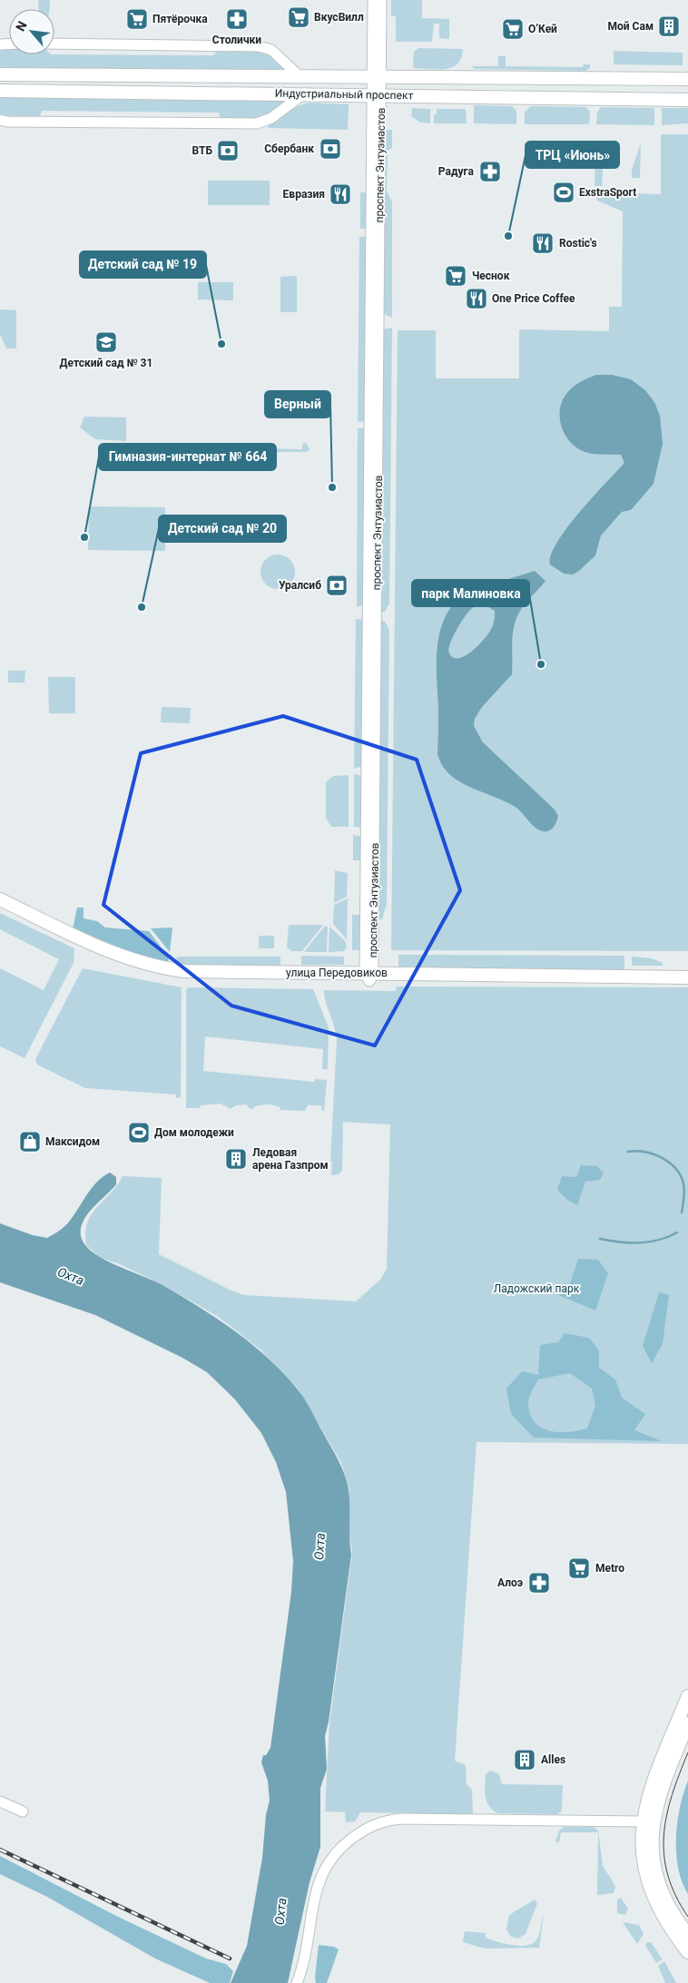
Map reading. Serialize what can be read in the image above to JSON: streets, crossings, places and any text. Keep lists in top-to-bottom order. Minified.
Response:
{"streets":{"main road":["Индустриальный проспект","улица Передовиков"],"street":["проспект Энтузиастов"]},"crossings":[["Индустриальный проспект","проспект Энтузиастов"],["проспект Энтузиастов","улица Передовиков"]],"water":["Охта"],"parks":["Ладожский парк"],"places":{"supermarket":["ВкусВилл","Пятёрочка","О’Кей","Чеснок","Metro"],"pharmacy":["Столички","Радуга","Алоэ"],"building":["Мой Сам","Ледовая арена Газпром","Alles"],"bank":["Сбербанк","ВТБ","Уралсиб"],"sports":["ExstraSport","Дом молодежи"],"restaurant":["Евразия","Rostic's","One Price Coffee"],"other":["ТРЦ «Июнь»","Детский сад № 19","Верный","Гимназия-интернат № 664","Детский сад № 20","парк Малиновка"],"school or university":["Детский сад № 31"],"shop":["Максидом"]},"north":"top left"}
